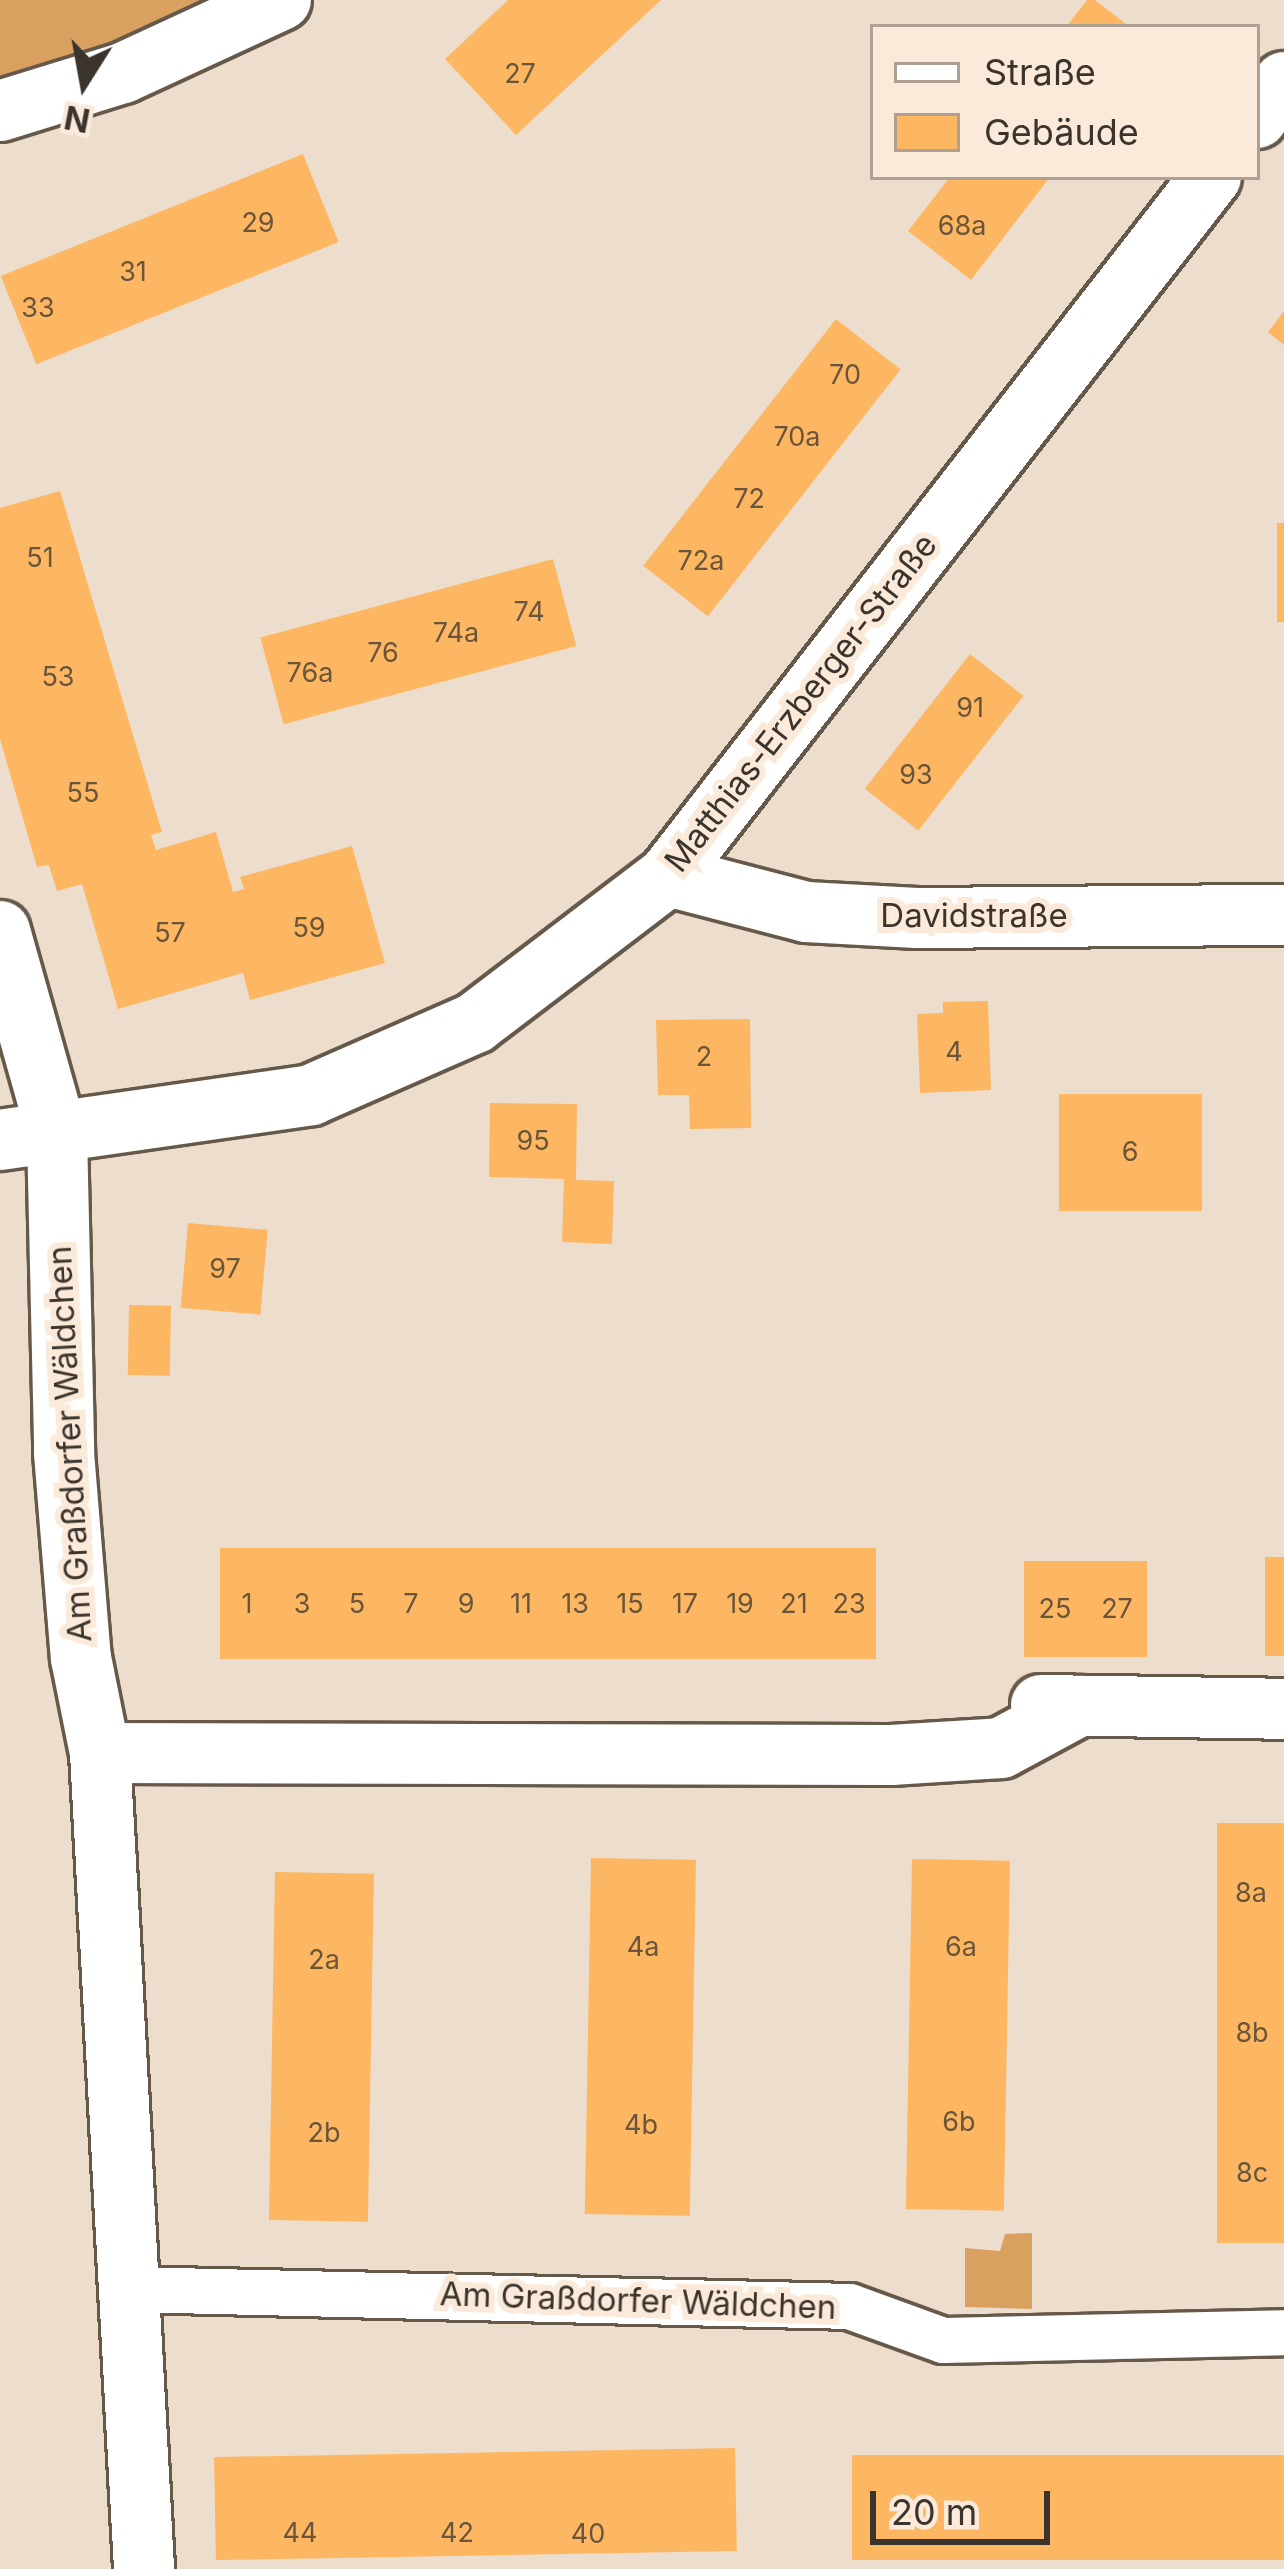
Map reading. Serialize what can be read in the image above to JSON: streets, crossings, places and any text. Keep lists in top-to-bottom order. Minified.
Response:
{"streets":{"street":["Matthias-Erzberger-Straße","Davidstraße","Am Graßdorfer Wäldchen"]},"crossings":[["Matthias-Erzberger-Straße","Davidstraße"],["Matthias-Erzberger-Straße","Am Graßdorfer Wäldchen"]],"house_numbers":["27","29","68a","31","33","70","70a","72","51","72a","74","74a","76","76a","53","91","93","55","59","57","4","2","95","6","97","1","3","5","7","9","11","13","15","17","19","21","23","25","27","8a","4a","6a","2a","8b","6b","4b","2b","8c","44","42","40"],"legend":["Straße","Gebäude"],"scale_bar":"20 m","north":"bottom"}
